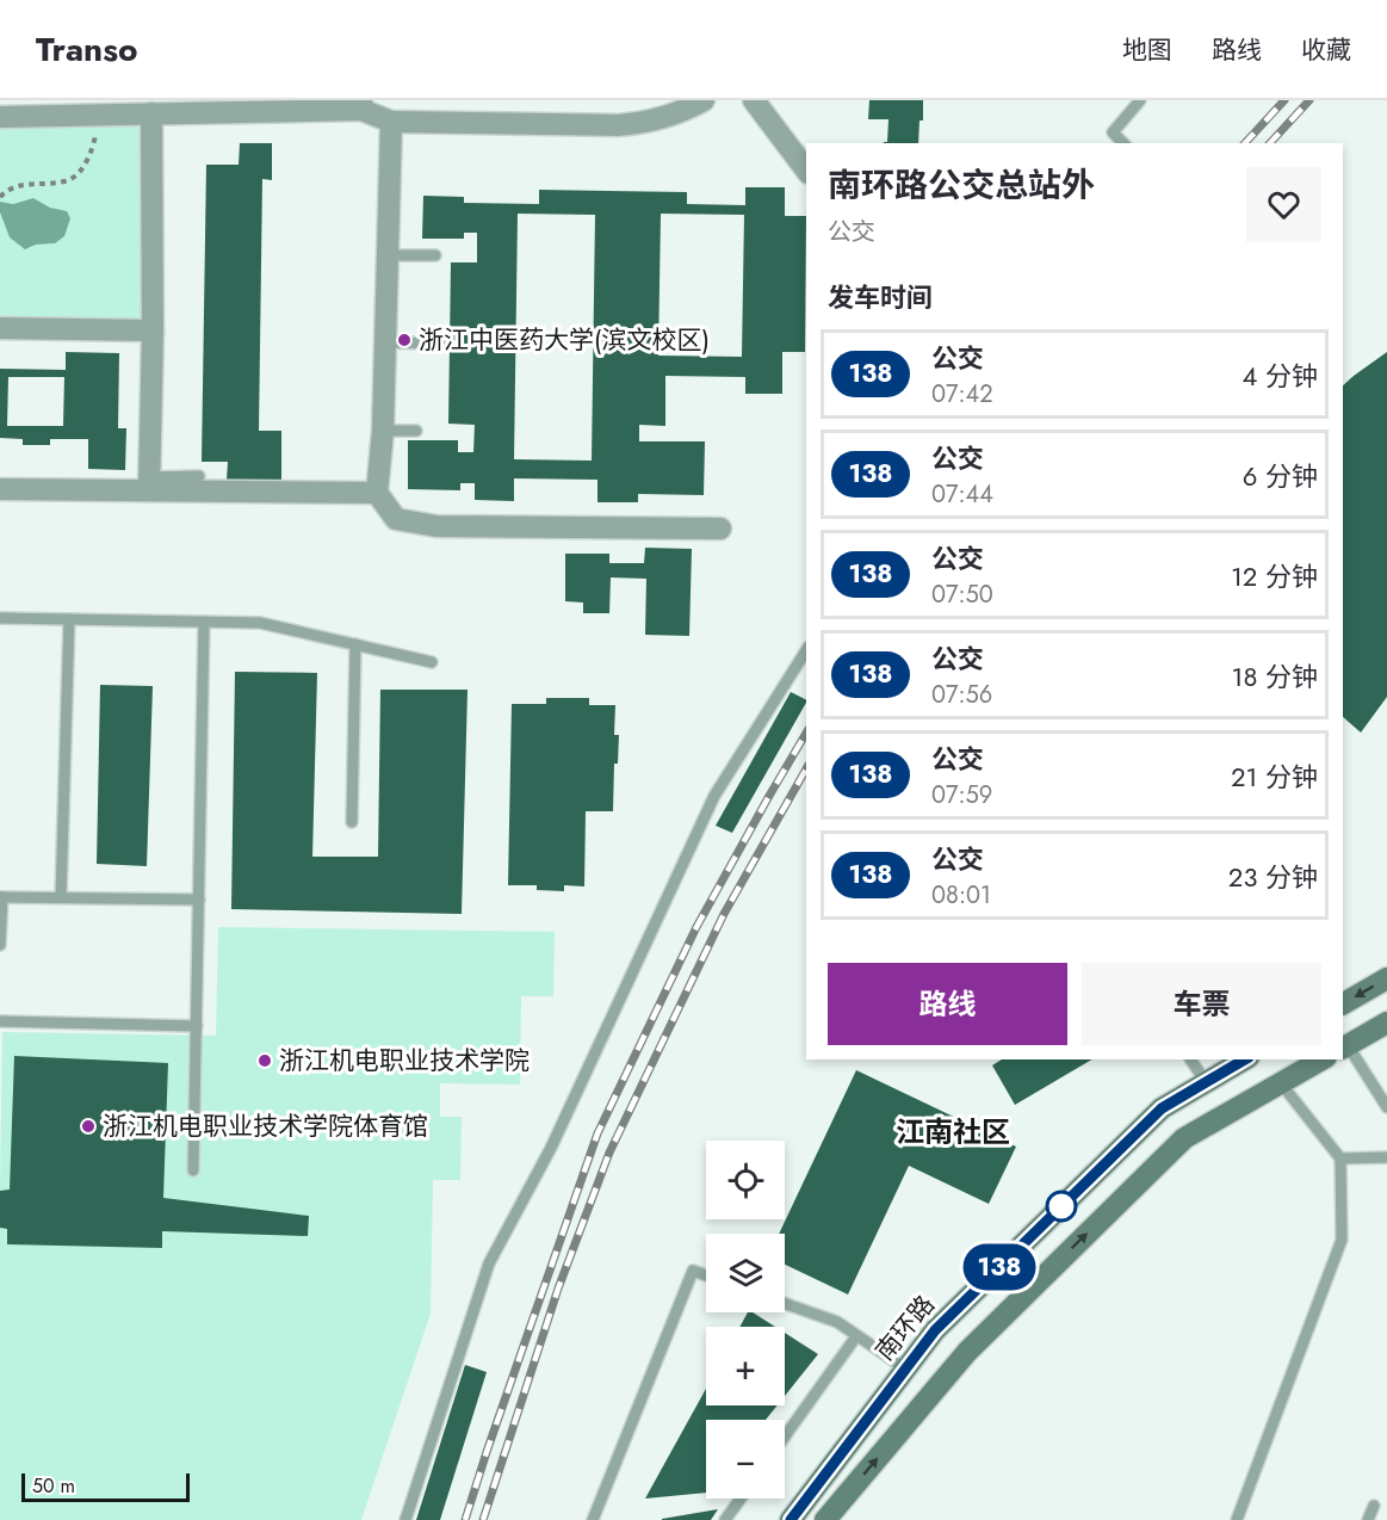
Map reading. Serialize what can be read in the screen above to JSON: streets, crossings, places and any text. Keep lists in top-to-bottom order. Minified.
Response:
{"streets":{"main road":["南环路"]},"districts":["江南社区"],"places":["浙江中医药大学(滨文校区)","浙江机电职业技术学院","浙江机电职业技术学院体育馆"],"lines":["bus line 138"],"scale_bar":"50 m","page":{"header":"Transo","nav":["地图","路线","收藏"],"on_map":"138","heading":[["南环路公交总站外","公交"],"发车时间"],"list":[{"mark":"138","name":"公交","note":"07:42","value":"4 分钟"},{"mark":"138","name":"公交","note":"07:44","value":"6 分钟"},{"mark":"138","name":"公交","note":"07:50","value":"12 分钟"},{"mark":"138","name":"公交","note":"07:56","value":"18 分钟"},{"mark":"138","name":"公交","note":"07:59","value":"21 分钟"},{"mark":"138","name":"公交","note":"08:01","value":"23 分钟"}],"buttons":["路线","车票"],"map_buttons":["+","−"],"scale":"50 m"}}
